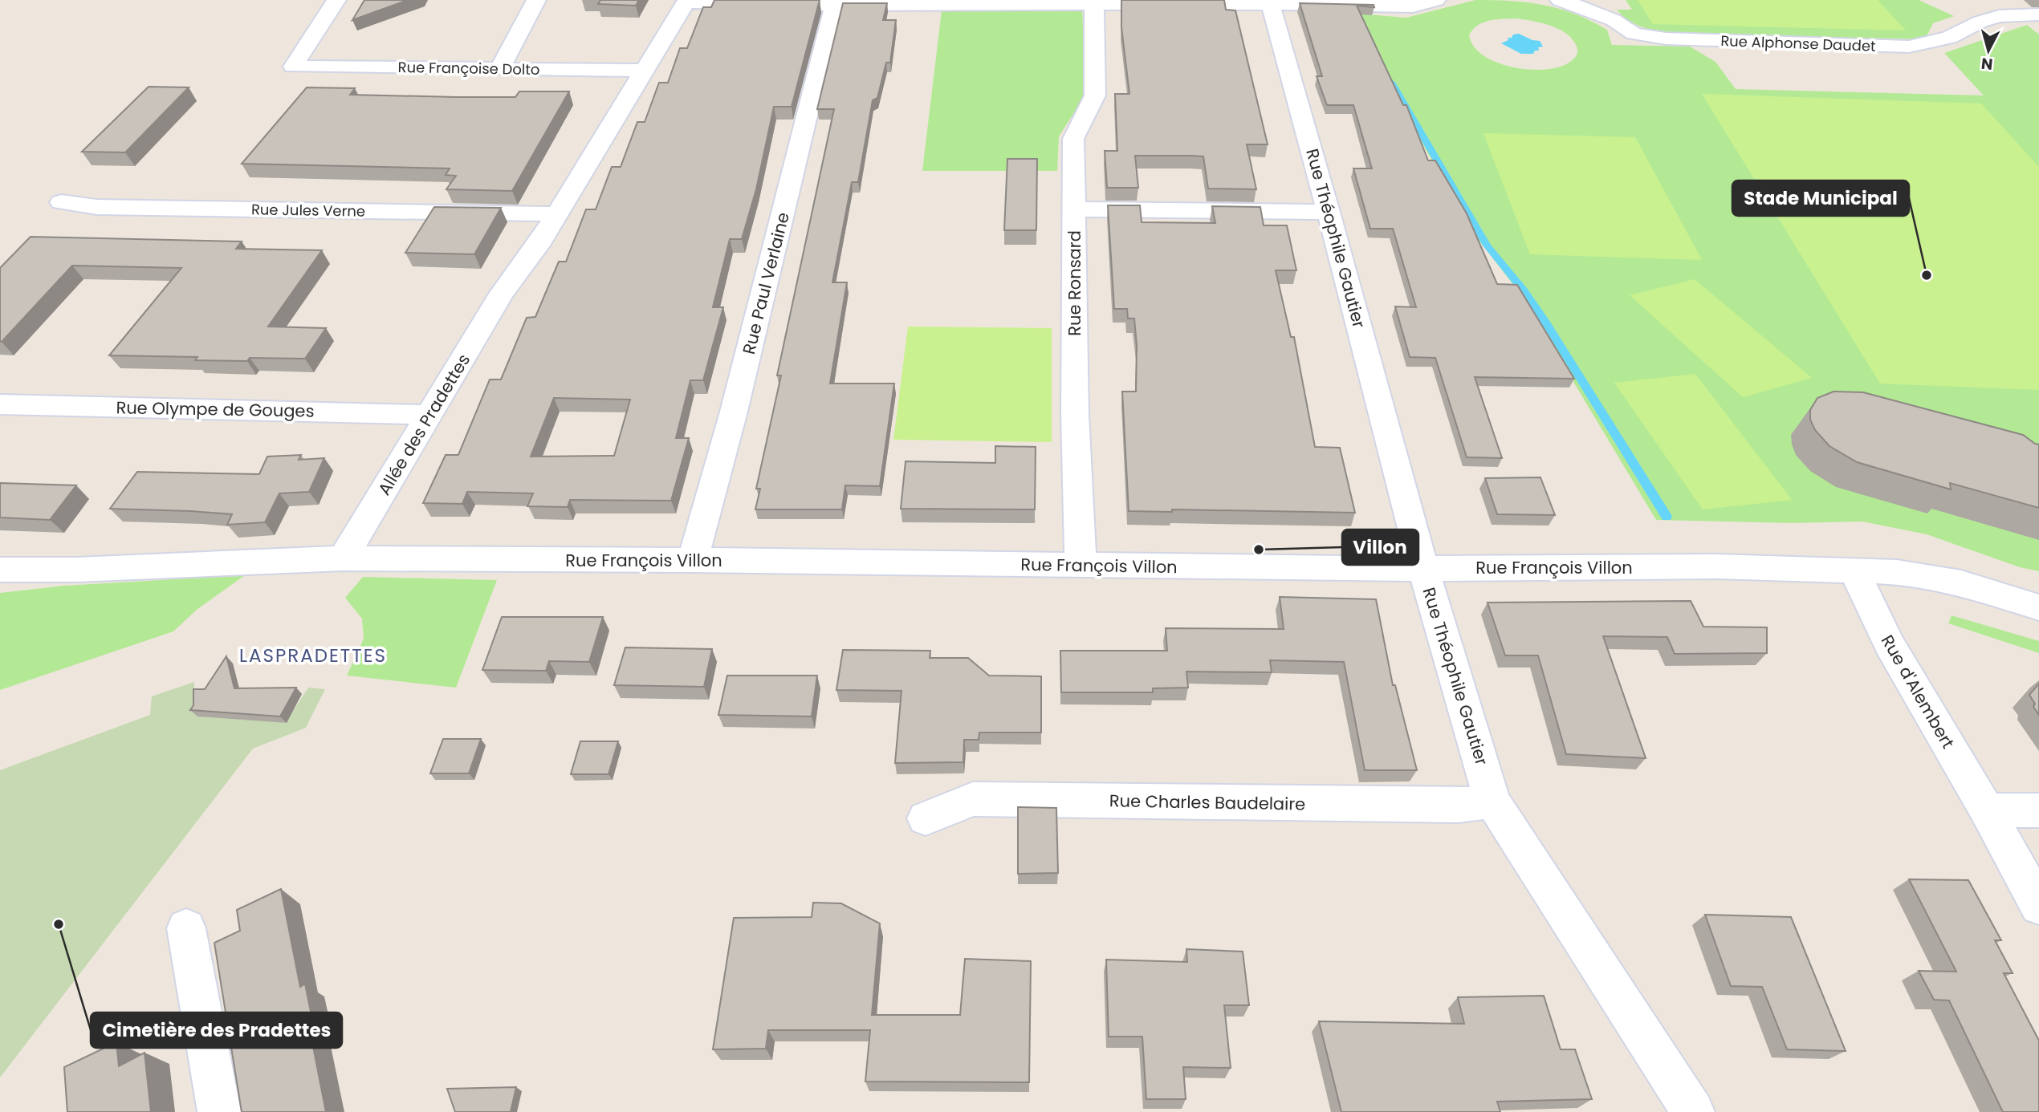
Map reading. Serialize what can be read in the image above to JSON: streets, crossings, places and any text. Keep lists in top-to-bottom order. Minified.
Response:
{"streets":{"street":["Rue Alphonse Daudet","Rue Françoise Dolto","Rue Jules Verne","Rue Théophile Gautier","Rue Paul Verlaine","Rue Ronsard","Rue Olympe de Gouges","Allée des Pradettes","Rue François Villon","Rue d'Alembert","Rue Charles Baudelaire"]},"crossings":[["Rue Françoise Dolto","Allée des Pradettes"],["Rue Jules Verne","Allée des Pradettes"],["Rue Théophile Gautier","Rue François Villon"],["Rue Théophile Gautier","Rue Charles Baudelaire"],["Rue Paul Verlaine","Rue François Villon"],["Rue Ronsard","Rue François Villon"],["Rue Olympe de Gouges","Allée des Pradettes"],["Allée des Pradettes","Rue François Villon"],["Rue François Villon","Rue d'Alembert"]],"districts":["LASPRADETTES"],"places":["Stade Municipal","Villon","Cimetière des Pradettes"],"north":"bottom"}
